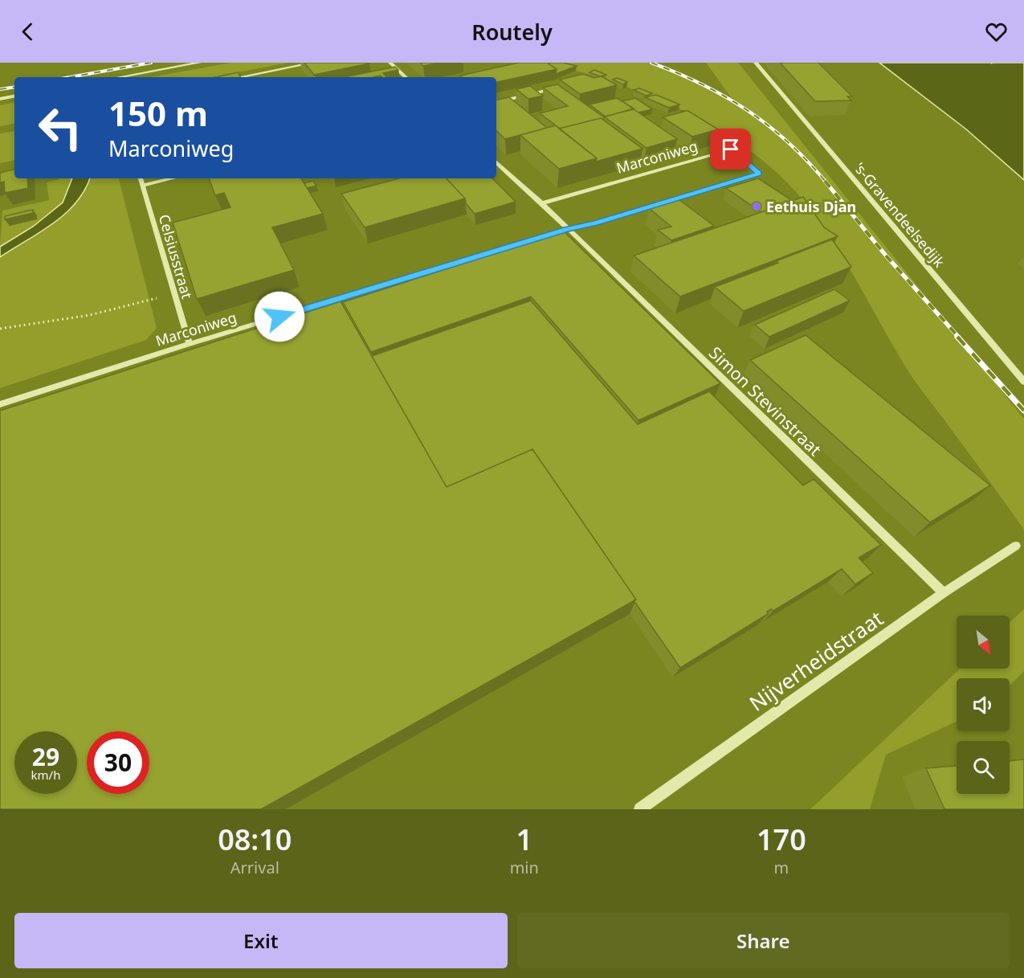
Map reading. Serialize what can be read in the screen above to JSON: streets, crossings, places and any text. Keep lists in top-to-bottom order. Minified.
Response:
{"streets":{"street":["Marconiweg","'s-Gravendeelsedijk","Celsiusstraat","Simon Stevinstraat","Nijverheidstraat"]},"crossings":[["Marconiweg","Celsiusstraat"],["Marconiweg","Simon Stevinstraat"],["Simon Stevinstraat","Nijverheidstraat"]],"places":["Eethuis Djan"],"north":"bottom right","page":{"header":"Routely","turn":["150 m","Marconiweg"],"speed":"29 km/h","limit":"30","eta":["08:10","Arrival","1","min","170","m"],"buttons":["Exit","Share"]}}
